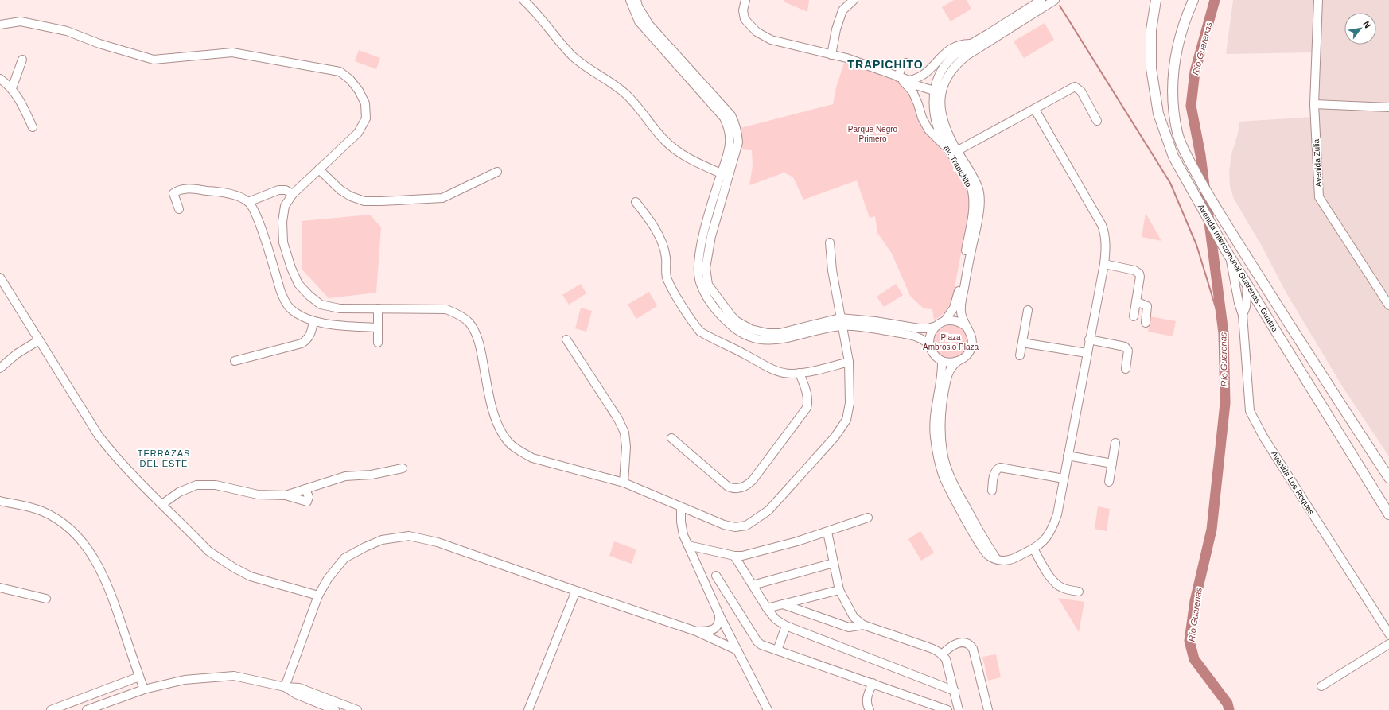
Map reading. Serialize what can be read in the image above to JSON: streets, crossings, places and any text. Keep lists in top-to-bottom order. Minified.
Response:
{"streets":{"main road":["Avenida Intercomunal Guarenas - Guatire"],"street":["Avenida Zulia","av. Trapichito","Avenida Los Roques"]},"crossings":[["Avenida Intercomunal Guarenas - Guatire","Avenida Los Roques"]],"districts":["TRAPICHITO","TERRAZAS DEL ESTE"],"water":["Río Guarenas"],"parks":["Parque Negro Primero","Plaza Ambrosio Plaza"],"north":"top right"}
